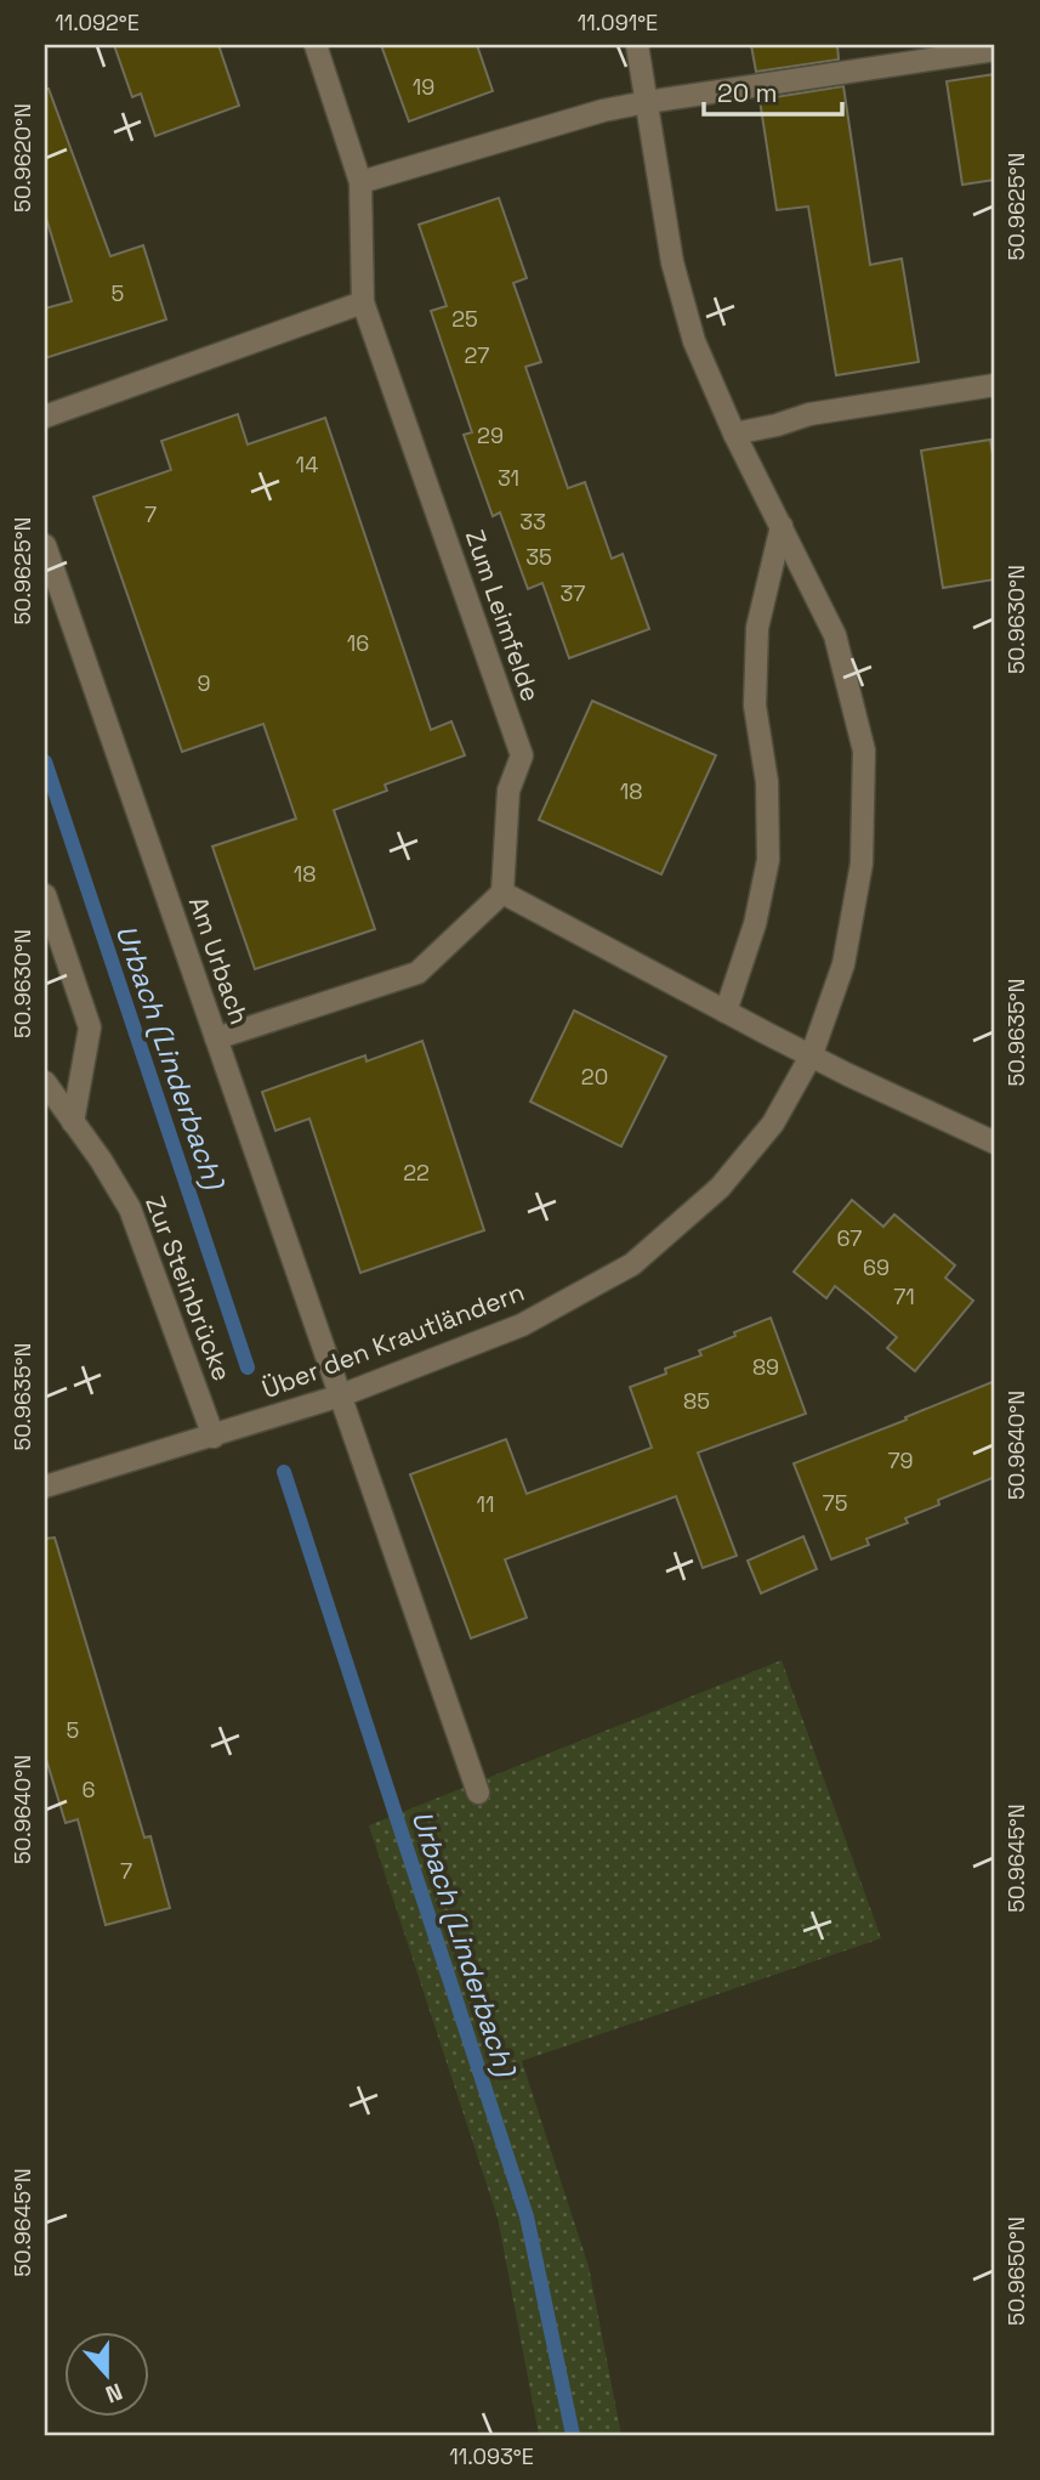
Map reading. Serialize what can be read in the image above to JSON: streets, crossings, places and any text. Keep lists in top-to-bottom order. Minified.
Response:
{"streets":{"street":["Zum Leimfelde","Am Urbach","Zur Steinbrücke","Über den Krautländern"]},"crossings":[["Am Urbach","Über den Krautländern"],["Zur Steinbrücke","Über den Krautländern"]],"water":["Urbach (Linderbach)"],"house_numbers":["19","5","25","27","29","14","31","7","33","35","37","16","9","18","18","20","22","67","69","71","89","85","79","75","11","5","6","7"],"scale_bar":"20 m","north":"bottom","coordinates":["11.092°E","11.091°E","50.9620°N","50.9625°N","50.9630°N","50.9635°N","50.9640°N","50.9645°N","50.9650°N","11.093°E"]}
